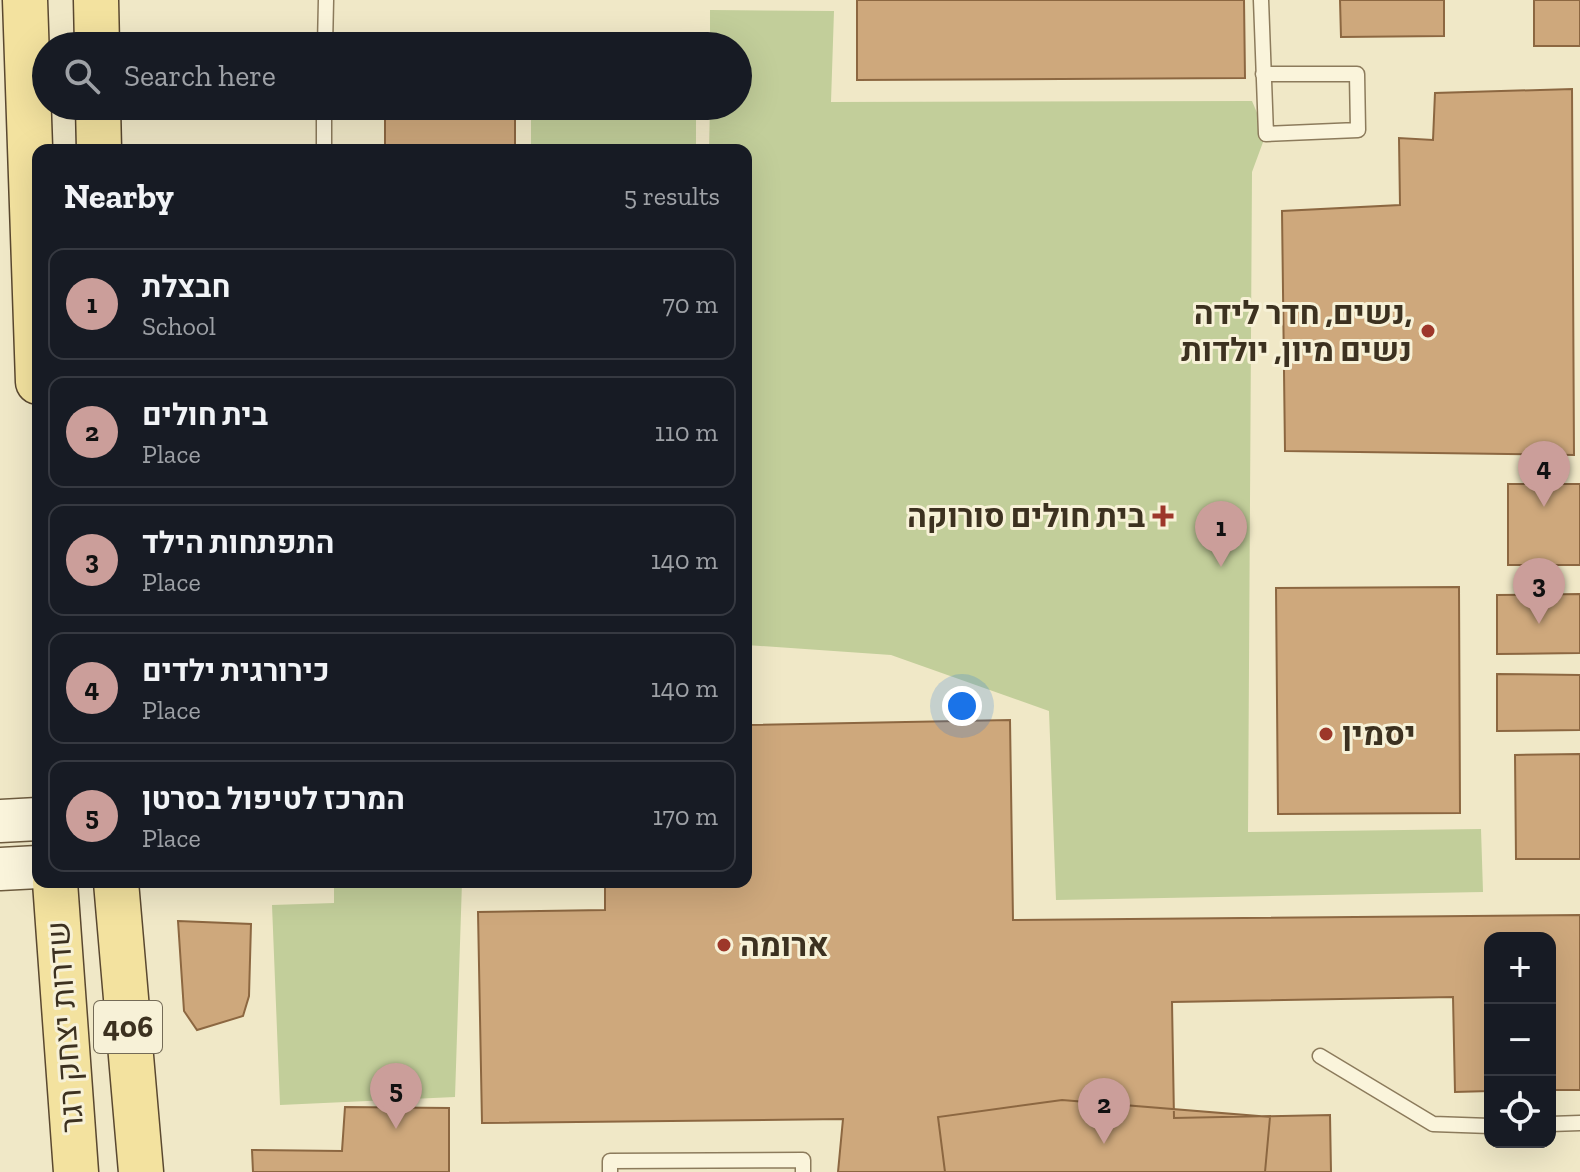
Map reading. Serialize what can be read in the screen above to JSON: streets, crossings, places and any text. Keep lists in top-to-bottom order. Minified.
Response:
{"streets":{"main road":["שדרות יצחק רגר","406"]},"places":{"other":["נשים, חדר לידה, נשים מיון, יולדות","יסמין","ארומה"],"health":["בית חולים סורוקה"]},"page":{"search":"Search here","heading":["Nearby","5 results"],"list":[{"mark":"1","name":"חבצלת","note":"School","value":"70 m"},{"mark":"2","name":"בית חולים","note":"Place","value":"110 m"},{"mark":"3","name":"התפתחות הילד","note":"Place","value":"140 m"},{"mark":"4","name":"כירורגית ילדים","note":"Place","value":"140 m"},{"mark":"5","name":"המרכז לטיפול בסרטן","note":"Place","value":"170 m"}],"pins":["4","1","3","5","2"],"map_buttons":["+","−"]}}
